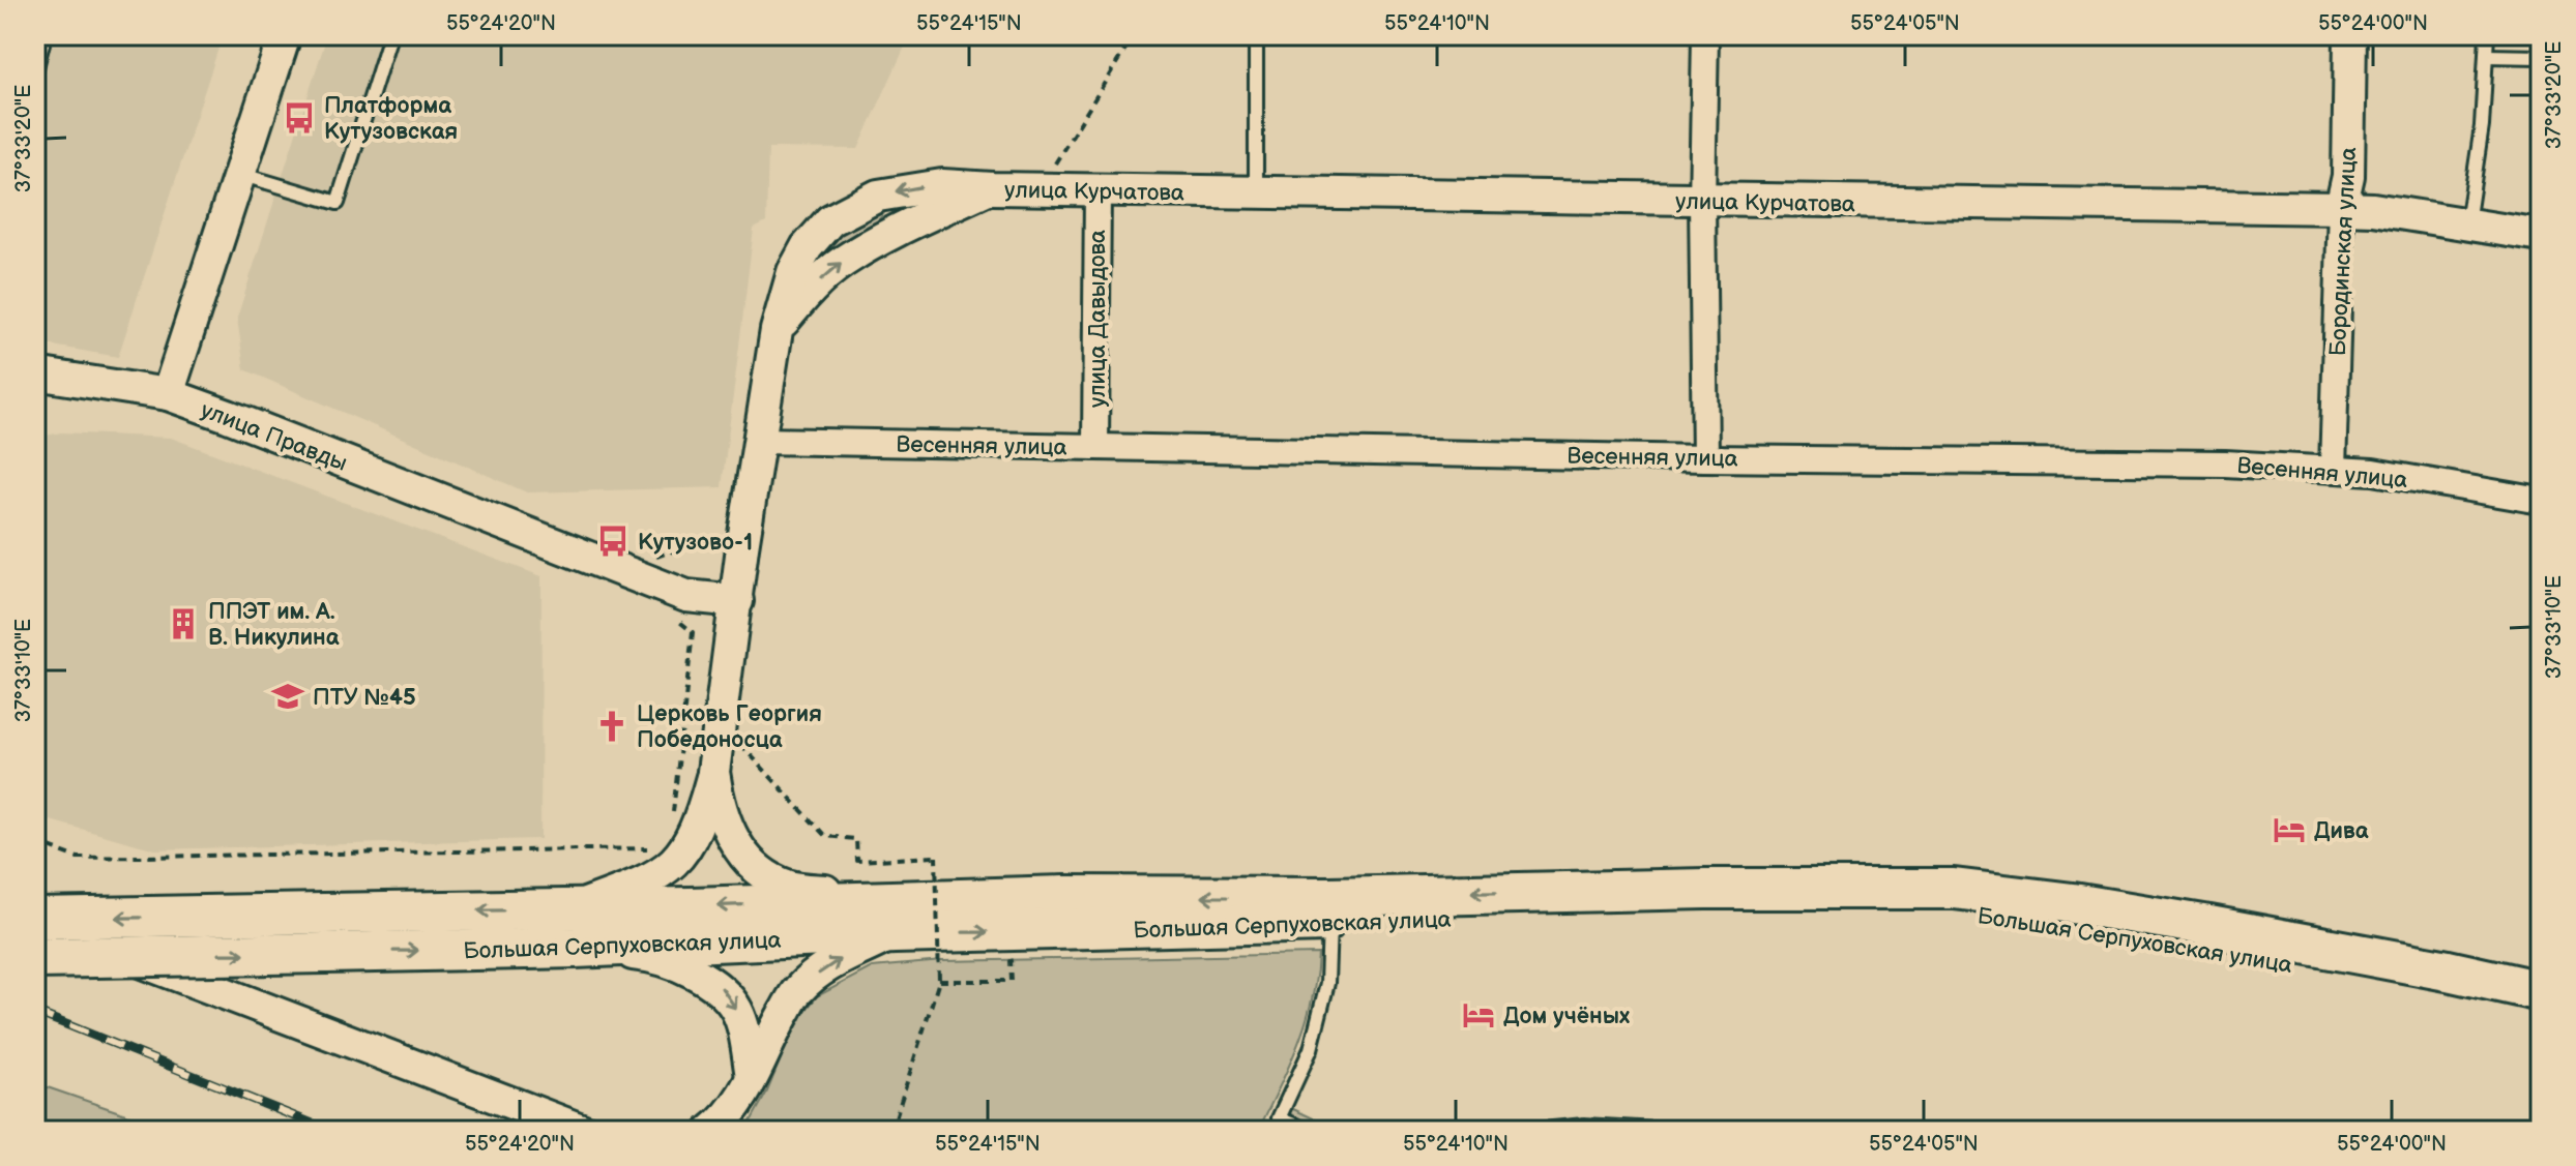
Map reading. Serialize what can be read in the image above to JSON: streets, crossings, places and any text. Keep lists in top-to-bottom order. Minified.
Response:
{"streets":{"main road":["Большая Серпуховская улица"],"street":["улица Курчатова","Бородинская улица","улица Давыдова","улица Правды","Весенняя улица"]},"crossings":[["улица Курчатова","Бородинская улица"],["улица Курчатова","улица Давыдова"],["Бородинская улица","Весенняя улица"],["улица Давыдова","Весенняя улица"]],"places":{"bus stop":["Платформа Кутузовская","Кутузово-1"],"building":["ППЭТ им. А. В. Никулина"],"school or university":["ПТУ №45"],"church":["Церковь Георгия Победоносца"],"hotel":["Дива","Дом учёных"]},"coordinates":["55°24'20\"N","55°24'15\"N","55°24'10\"N","55°24'05\"N","55°24'00\"N","37°33'20\"E","37°33'10\"E"]}
